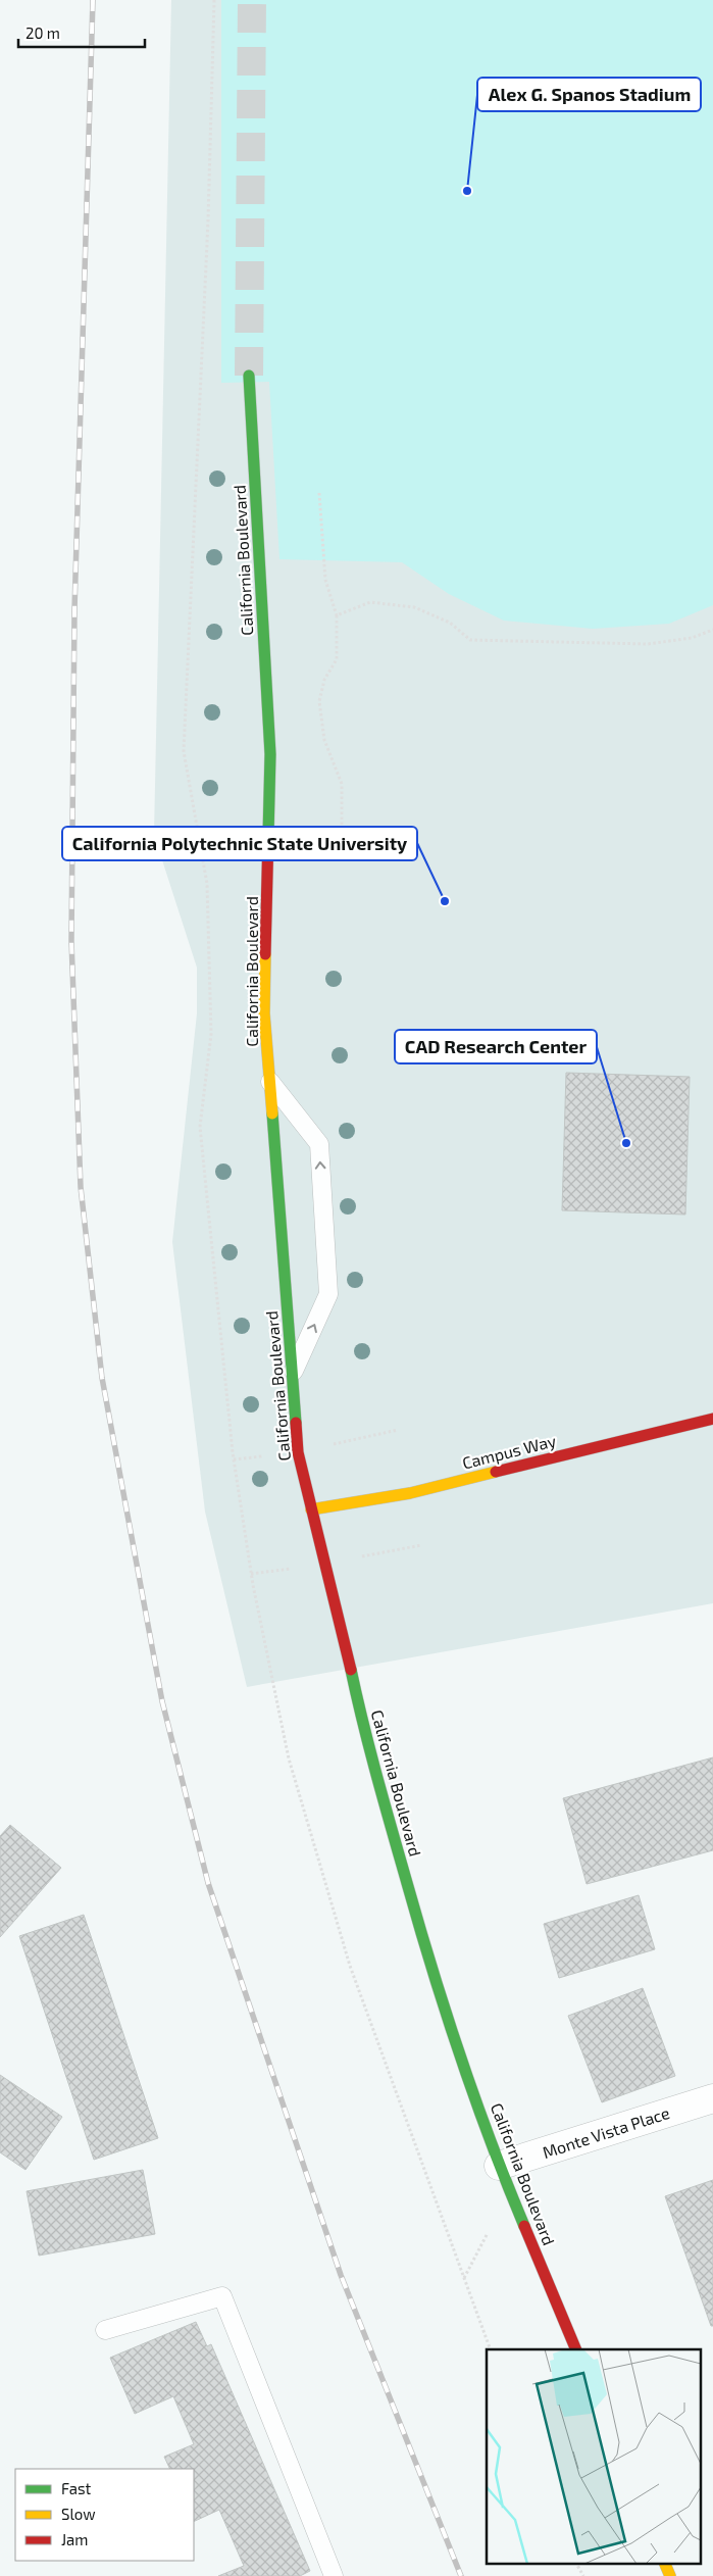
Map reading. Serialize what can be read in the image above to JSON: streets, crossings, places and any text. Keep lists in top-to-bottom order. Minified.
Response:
{"streets":{"street":["California Boulevard","Campus Way","Monte Vista Place"]},"crossings":[["California Boulevard","Campus Way"],["California Boulevard","Monte Vista Place"]],"places":["Alex G. Spanos Stadium","California Polytechnic State University","CAD Research Center"],"legend":["Fast","Slow","Jam"],"scale_bar":"20 m"}
